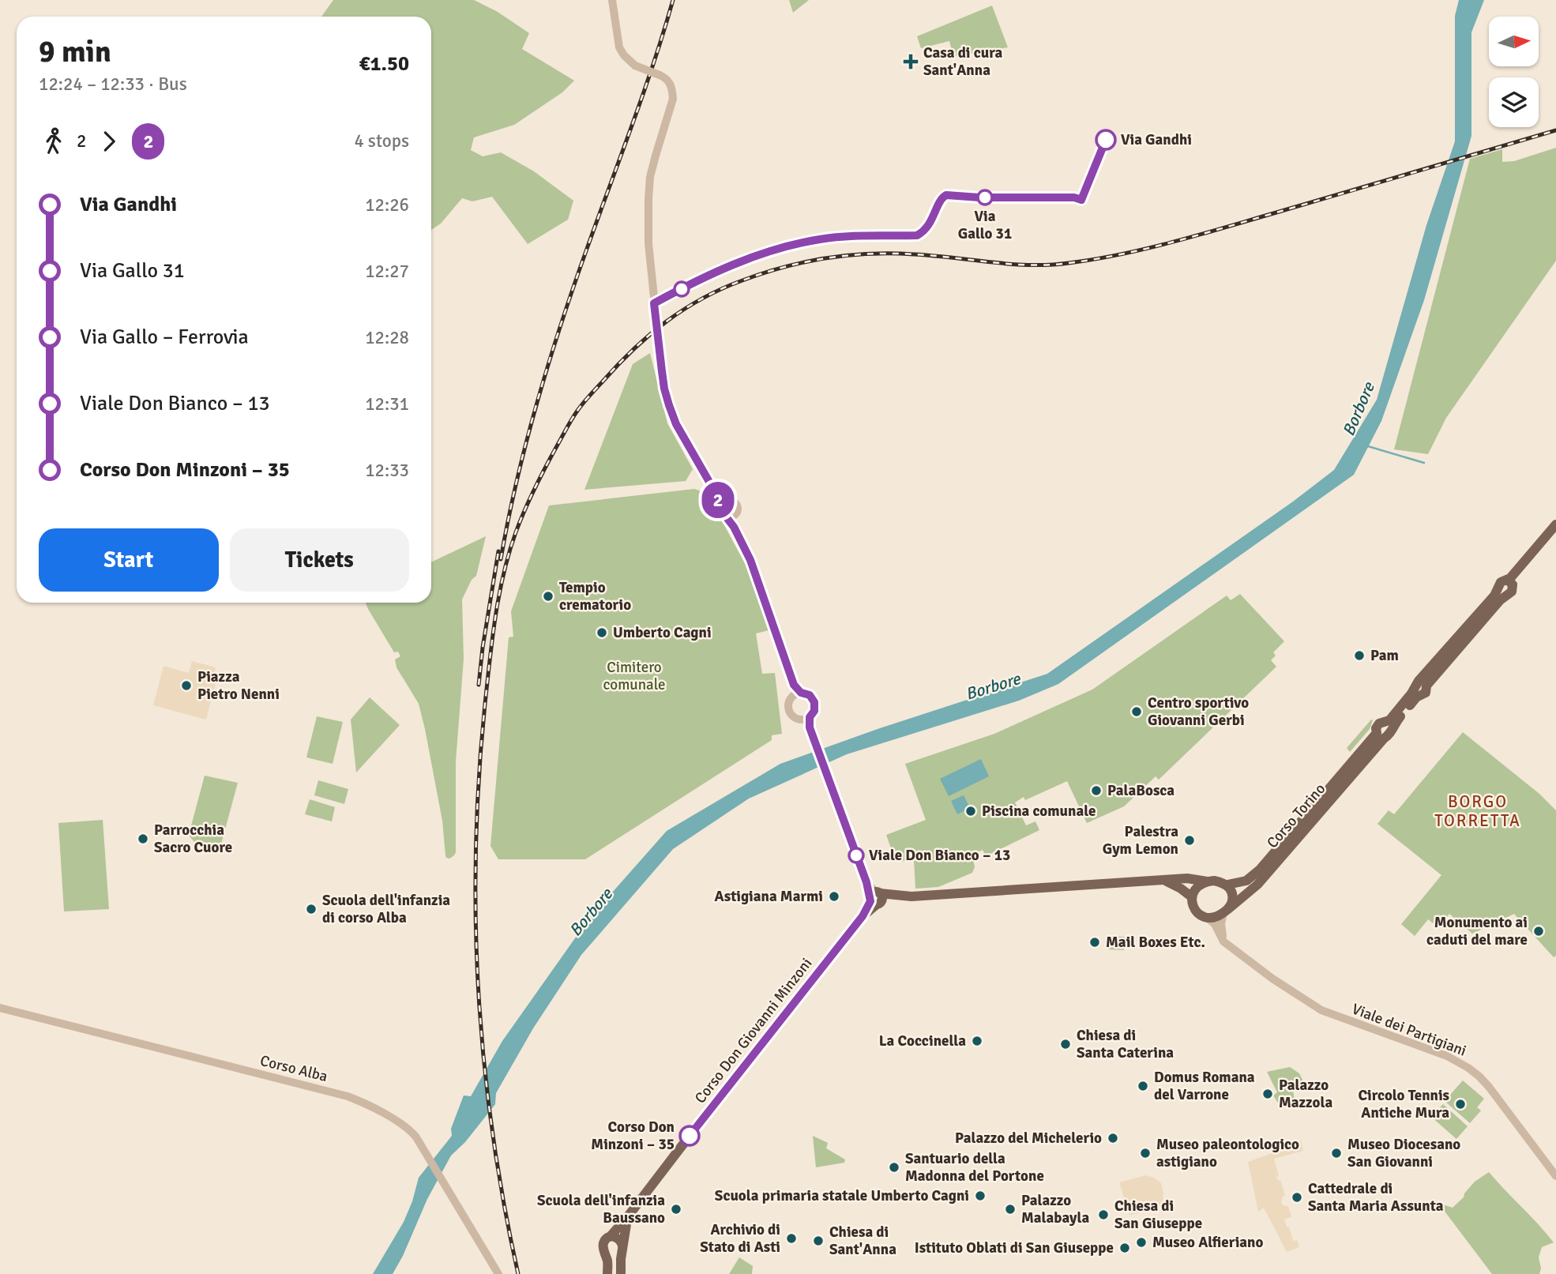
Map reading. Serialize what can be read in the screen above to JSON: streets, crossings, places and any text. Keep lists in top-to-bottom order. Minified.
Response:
{"streets":{"main road":["Corso Torino","Corso Don Giovanni Minzoni"],"street":["Viale dei Partigiani","Corso Alba"]},"crossings":[["Corso Torino","Viale dei Partigiani"],["Corso Torino","Corso Don Giovanni Minzoni"],["Viale dei Partigiani","Corso Don Giovanni Minzoni"]],"districts":["BORGO TORRETTA"],"water":["Borbore"],"parks":["Cimitero comunale"],"places":{"health":["Casa di cura Sant'Anna"],"other":["Via Gandhi","Via Gallo 31","Tempio crematorio","Umberto Cagni","Pam","Piazza Pietro Nenni","Centro sportivo Giovanni Gerbi","PalaBosca","Piscina comunale","Parrocchia Sacro Cuore","Palestra Gym Lemon","Viale Don Bianco – 13","Astigiana Marmi","Scuola dell'infanzia di corso Alba","Monumento ai caduti del mare","Mail Boxes Etc.","La Coccinella","Chiesa di Santa Caterina","Domus Romana del Varrone","Palazzo Mazzola","Circolo Tennis Antiche Mura","Corso Don Minzoni – 35","Palazzo del Michelerio","Museo paleontologico astigiano","Museo Diocesano San Giovanni","Santuario della Madonna del Portone","Scuola primaria statale Umberto Cagni","Cattedrale di Santa Maria Assunta","Scuola dell'infanzia Baussano","Palazzo Malabayla","Chiesa di San Giuseppe","Archivio di Stato di Asti","Chiesa di Sant'Anna","Museo Alfieriano","Istituto Oblati di San Giuseppe"]},"lines":["bus line 2"],"north":"right","page":{"on_map":"2","heading":["9 min","12:24 – 12:33 · Bus","€1.50"],"legs":["2","2","4 stops"],"list":[{"name":"Via Gandhi","value":"12:26"},{"name":"Via Gallo 31","value":"12:27"},{"name":"Via Gallo – Ferrovia","value":"12:28"},{"name":"Viale Don Bianco – 13","value":"12:31"},{"name":"Corso Don Minzoni – 35","value":"12:33"}],"buttons":["Start","Tickets"]}}
